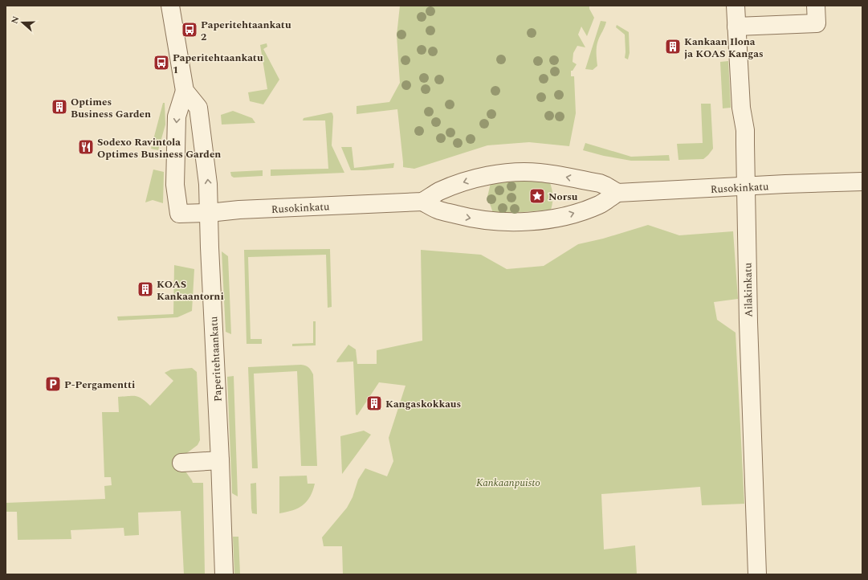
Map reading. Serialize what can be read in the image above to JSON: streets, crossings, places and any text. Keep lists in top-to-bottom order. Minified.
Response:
{"streets":{"street":["Rusokinkatu","Ailakinkatu","Paperitehtaankatu"]},"crossings":[["Rusokinkatu","Ailakinkatu"],["Rusokinkatu","Paperitehtaankatu"]],"parks":["Kankaanpuisto"],"places":{"bus stop":["Paperitehtaankatu 2","Paperitehtaankatu 1"],"building":["Kankaan Ilona ja KOAS Kangas","Optimes Business Garden","KOAS Kankaantorni","Kangaskokkaus"],"restaurant":["Sodexo Ravintola Optimes Business Garden"],"place":["Norsu"],"parking":["P-Pergamentti"]},"north":"left"}
